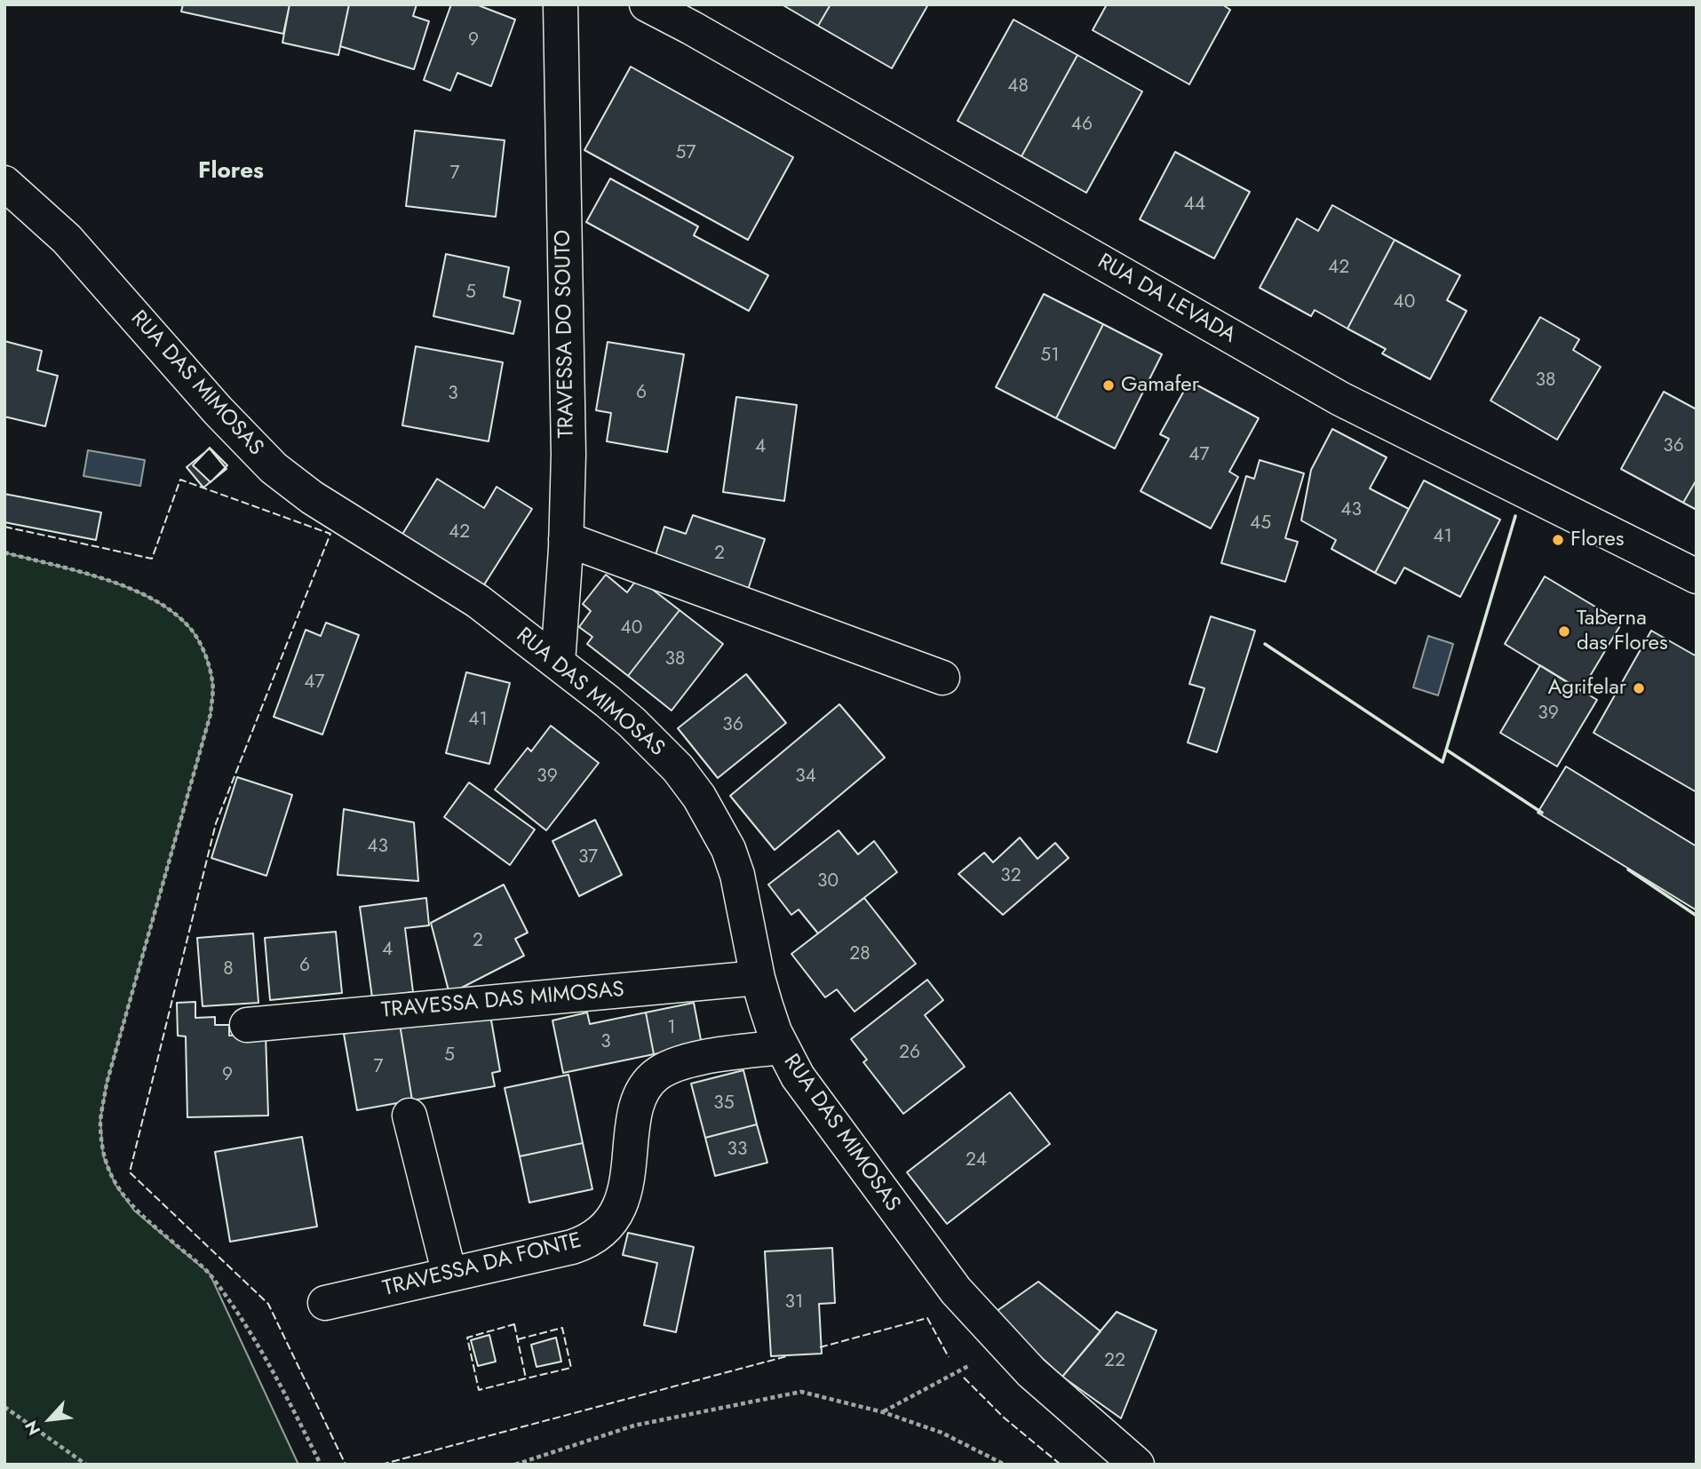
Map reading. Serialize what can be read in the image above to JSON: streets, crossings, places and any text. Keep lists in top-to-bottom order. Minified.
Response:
{"streets":{"street":["RUA DA LEVADA","TRAVESSA DO SOUTO","RUA DAS MIMOSAS","TRAVESSA DAS MIMOSAS","TRAVESSA DA FONTE"]},"crossings":[["TRAVESSA DO SOUTO","RUA DAS MIMOSAS"],["RUA DAS MIMOSAS","TRAVESSA DAS MIMOSAS"],["RUA DAS MIMOSAS","TRAVESSA DA FONTE"]],"districts":["Flores"],"places":["Gamafer","Flores","Taberna das Flores","Agrifelar"],"house_numbers":["9","48","46","57","7","44","42","5","40","51","38","6","3","36","4","47","43","45","42","41","2","40","38","47","39","41","36","39","34","43","37","32","30","2","4","28","6","8","1","3","26","5","7","9","35","33","24","31","22"],"north":"bottom left"}
